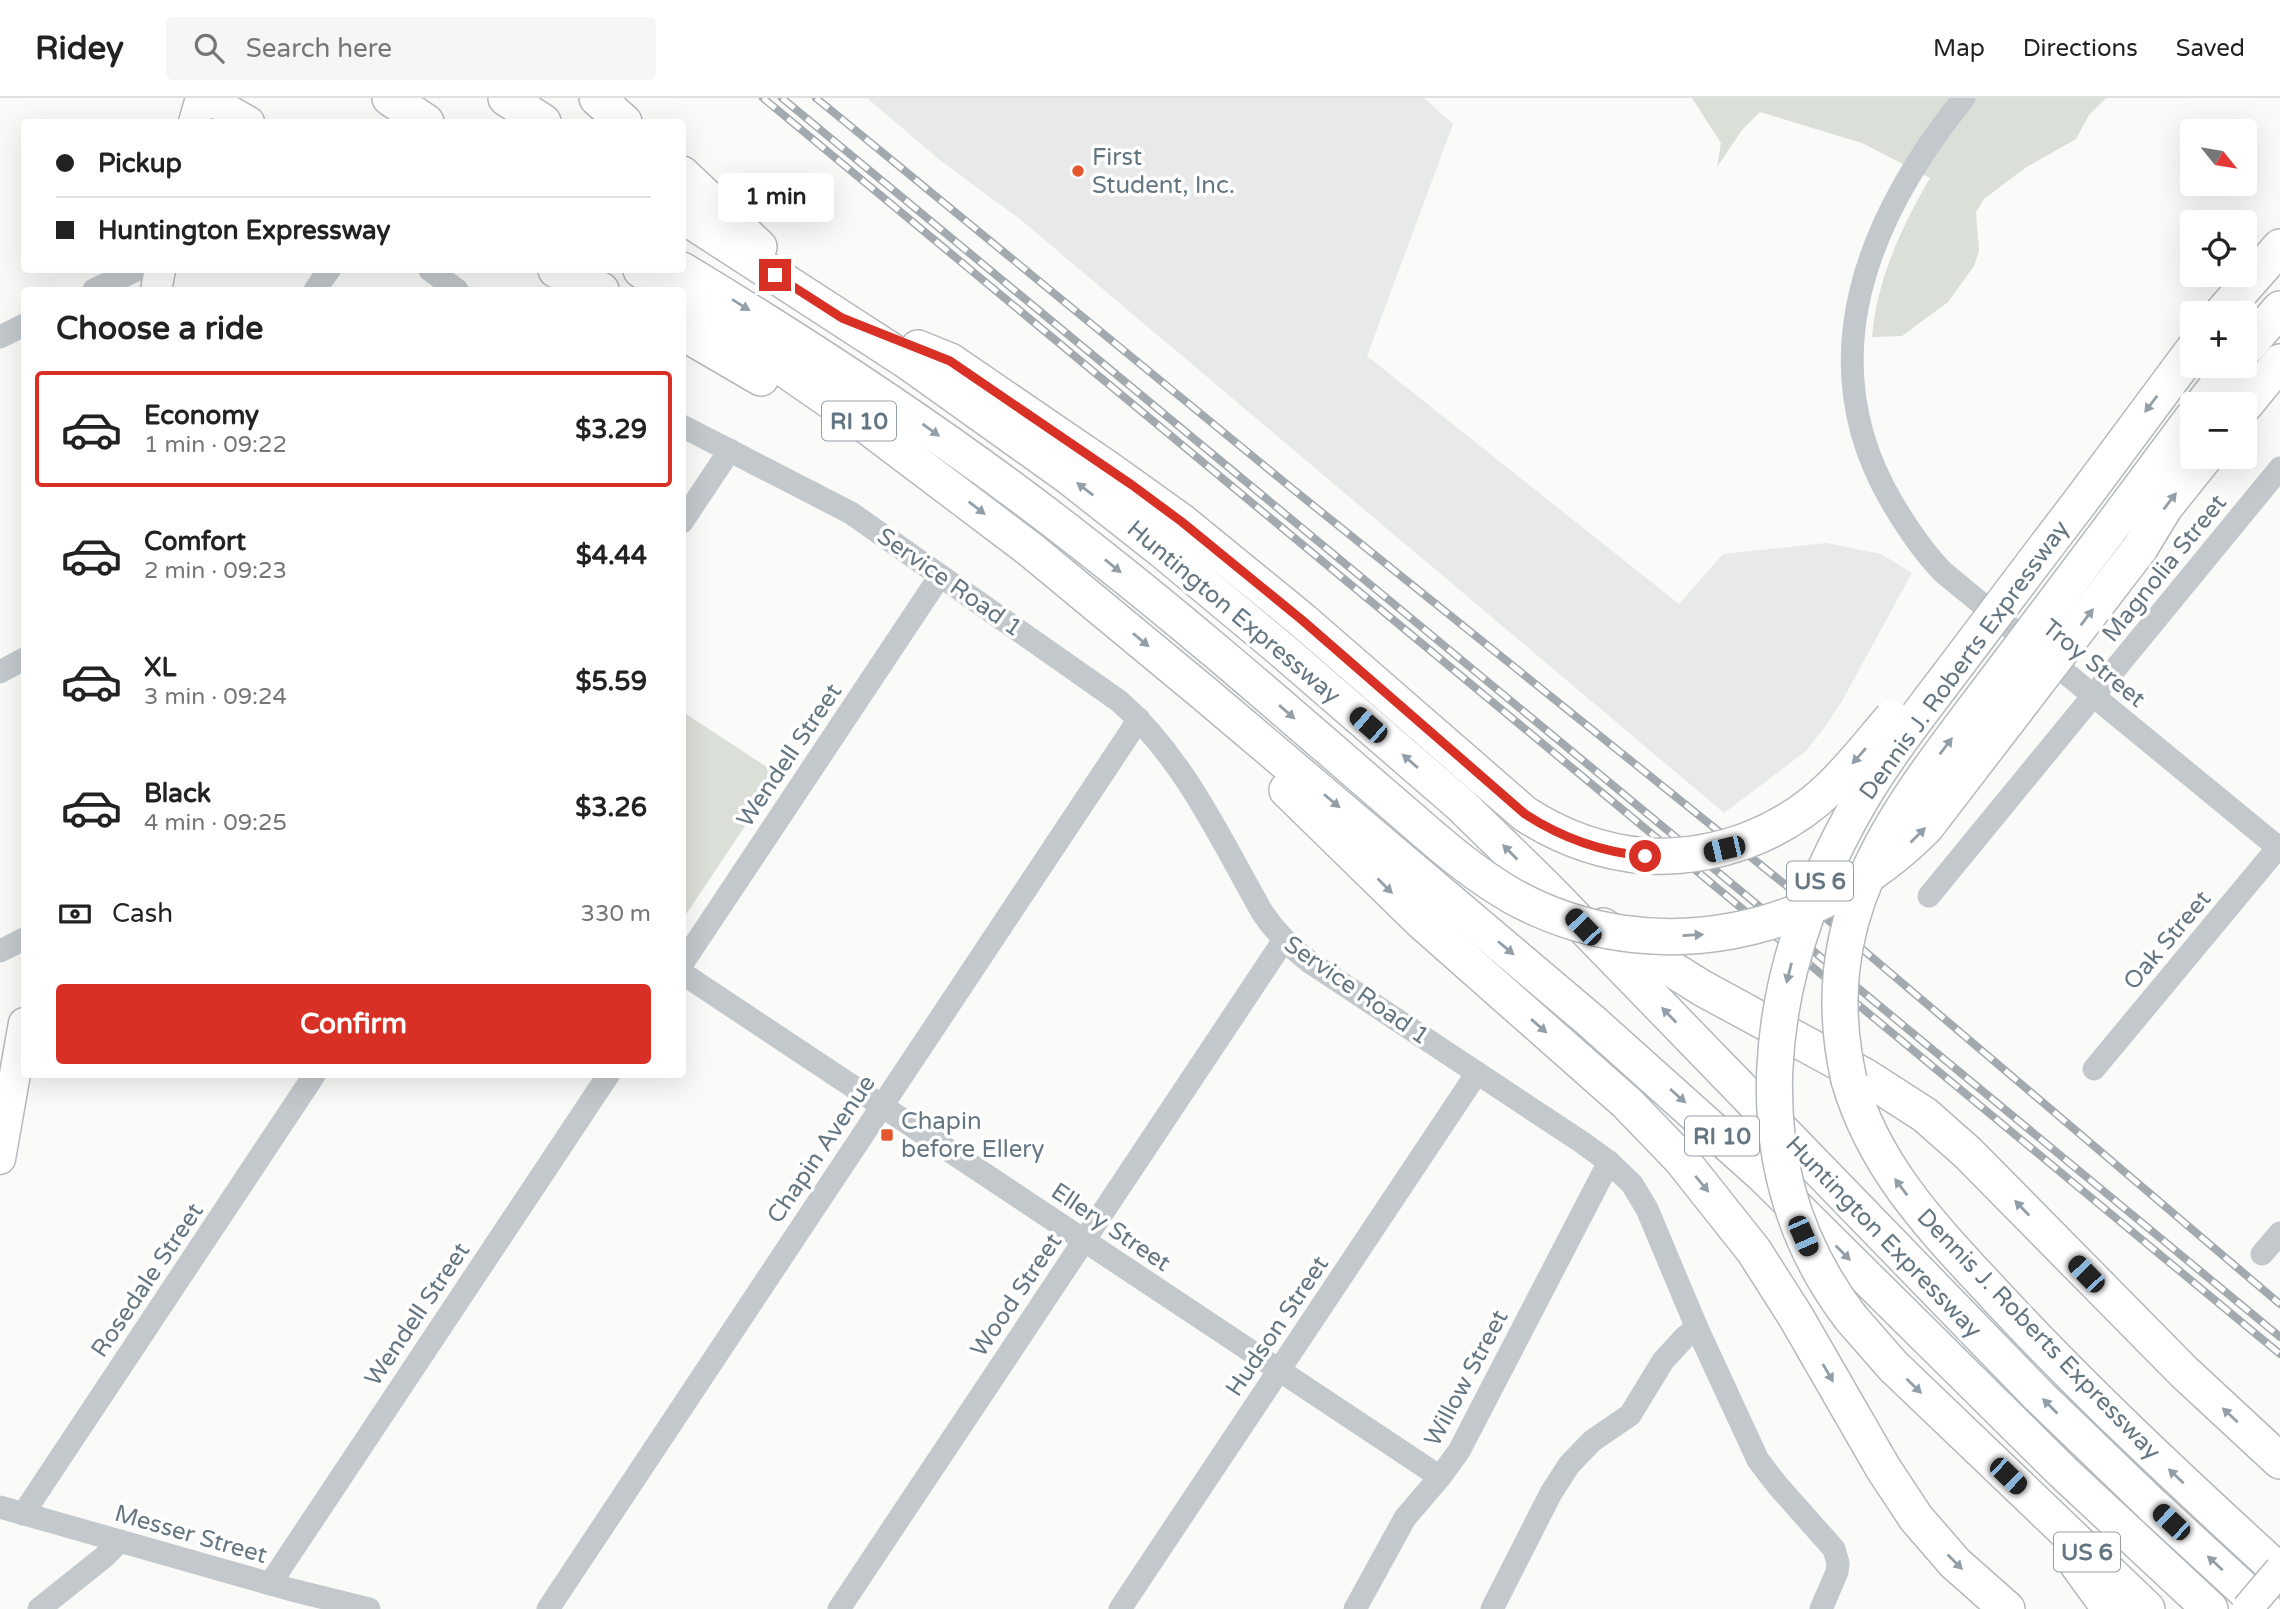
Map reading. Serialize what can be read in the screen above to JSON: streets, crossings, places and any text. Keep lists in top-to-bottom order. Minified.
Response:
{"streets":{"highway":["RI 10","Huntington Expressway","Dennis J. Roberts Expressway","US 6"],"street":["Magnolia Street","Service Road 1","Troy Street","Wendell Street","Oak Street","Chapin Avenue","Ellery Street","Rosedale Street","Wood Street","Hudson Street","Willow Street","Messer Street"]},"crossings":[["Magnolia Street","Troy Street"],["Service Road 1","Wendell Street"],["Service Road 1","Chapin Avenue"],["Service Road 1","Wood Street"],["Service Road 1","Hudson Street"],["Service Road 1","Willow Street"],["Troy Street","Oak Street"],["Wendell Street","Messer Street"],["Chapin Avenue","Ellery Street"],["Ellery Street","Wood Street"],["Ellery Street","Hudson Street"],["Ellery Street","Willow Street"],["Rosedale Street","Messer Street"]],"places":{"other":["First Student, Inc."],"transit":["Chapin before Ellery"]},"north":"bottom right","page":{"header":"Ridey","search":"Search here","nav":["Map","Directions","Saved"],"map_buttons":["+","−"],"banner":["Pickup","Huntington Expressway"],"bubble":"1 min","heading":"Choose a ride","list":[{"name":"Economy","note":"1 min · 09:22","value":"$3.29"},{"name":"Comfort","note":"2 min · 09:23","value":"$4.44"},{"name":"XL","note":"3 min · 09:24","value":"$5.59"},{"name":"Black","note":"4 min · 09:25","value":"$3.26"}],"pay":["Cash","330 m"],"buttons":"Confirm"}}
